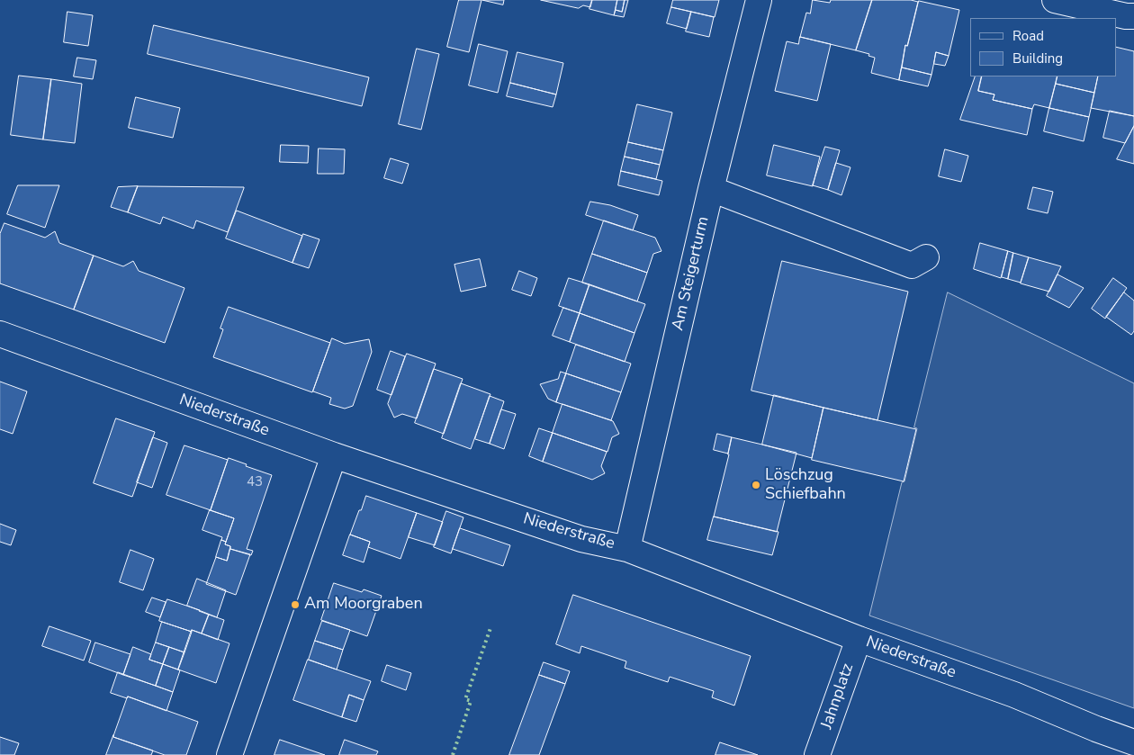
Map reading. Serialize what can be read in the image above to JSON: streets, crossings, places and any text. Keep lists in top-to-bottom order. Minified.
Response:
{"streets":{"street":["Am Steigerturm","Niederstraße","Jahnplatz"]},"crossings":[["Am Steigerturm","Niederstraße"],["Niederstraße","Jahnplatz"]],"places":["Löschzug Schiefbahn","Am Moorgraben"],"house_numbers":["43"],"legend":["Road","Building"]}
